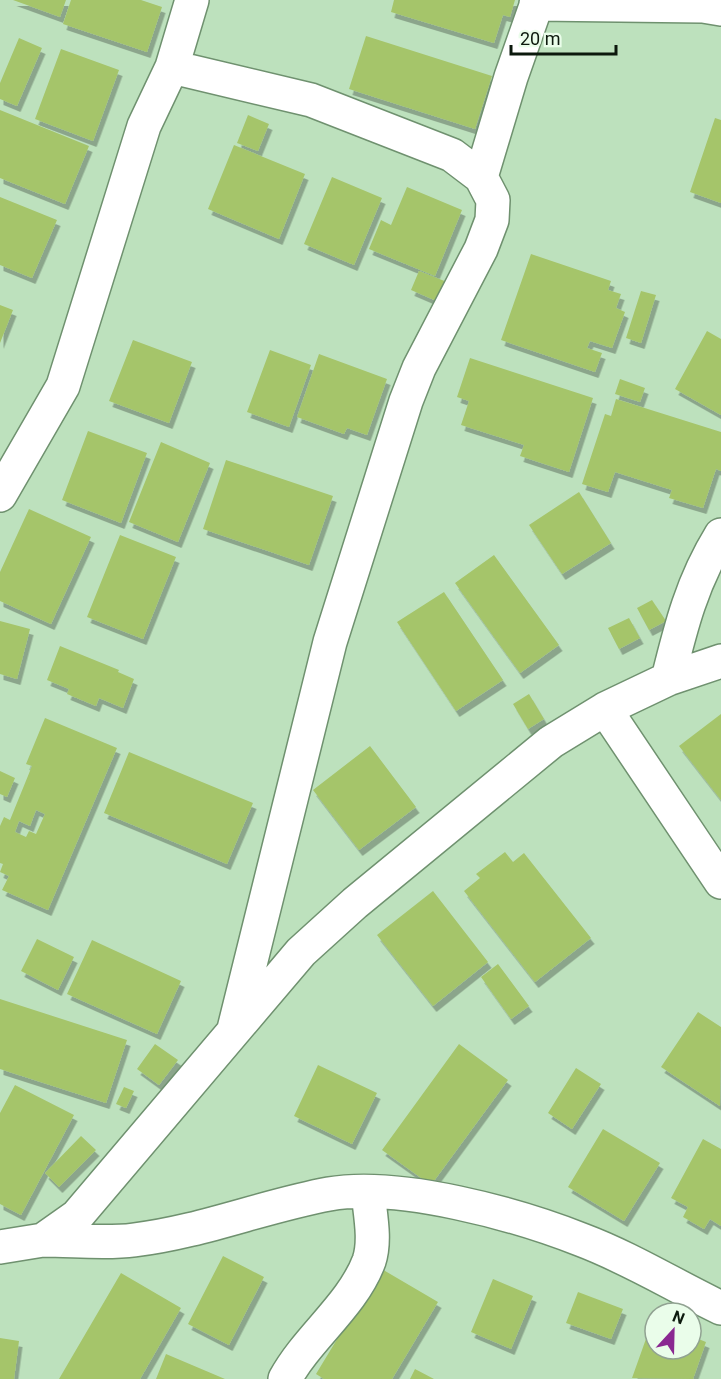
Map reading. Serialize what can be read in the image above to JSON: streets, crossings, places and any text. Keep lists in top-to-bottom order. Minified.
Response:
{"scale_bar":"20 m","north":"top"}
